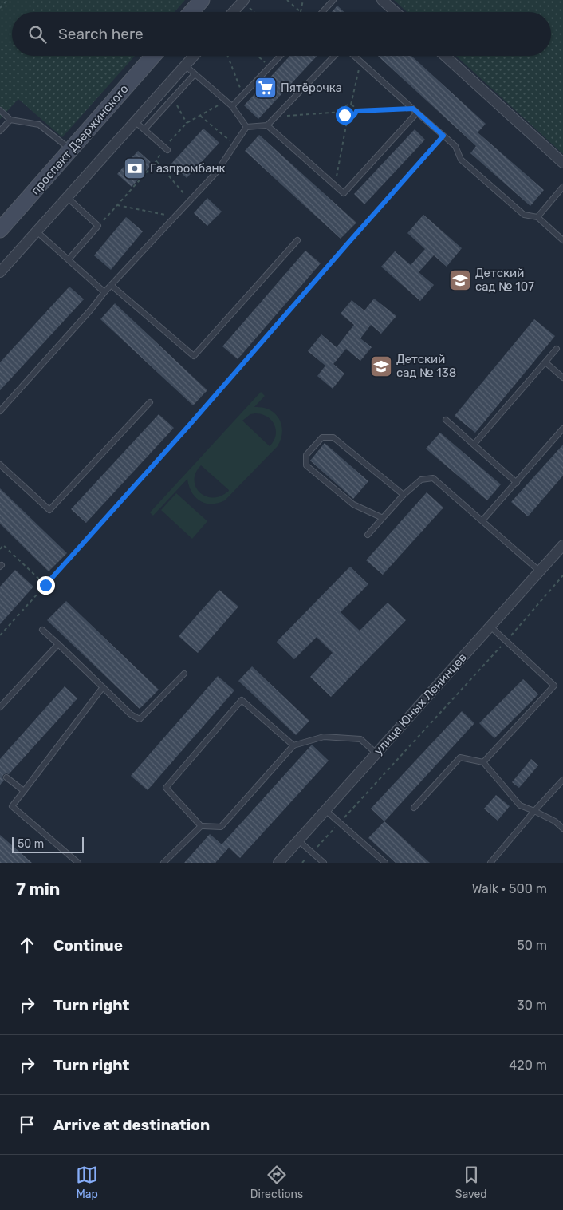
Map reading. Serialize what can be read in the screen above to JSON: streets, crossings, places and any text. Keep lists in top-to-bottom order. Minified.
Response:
{"streets":{"main road":["проспект Дзержинского"],"street":["улица Юных Ленинцев"]},"places":{"supermarket":["Пятёрочка"],"bank":["Газпромбанк"],"school or university":["Детский сад № 107","Детский сад № 138"]},"scale_bar":"50 m","page":{"search":"Search here","scale":"50 m","heading":["7 min","Walk · 500 m"],"list":[["Continue","50 m"],["Turn right","30 m"],["Turn right","420 m"],"Arrive at destination"],"nav":["Map","Directions","Saved"]}}
